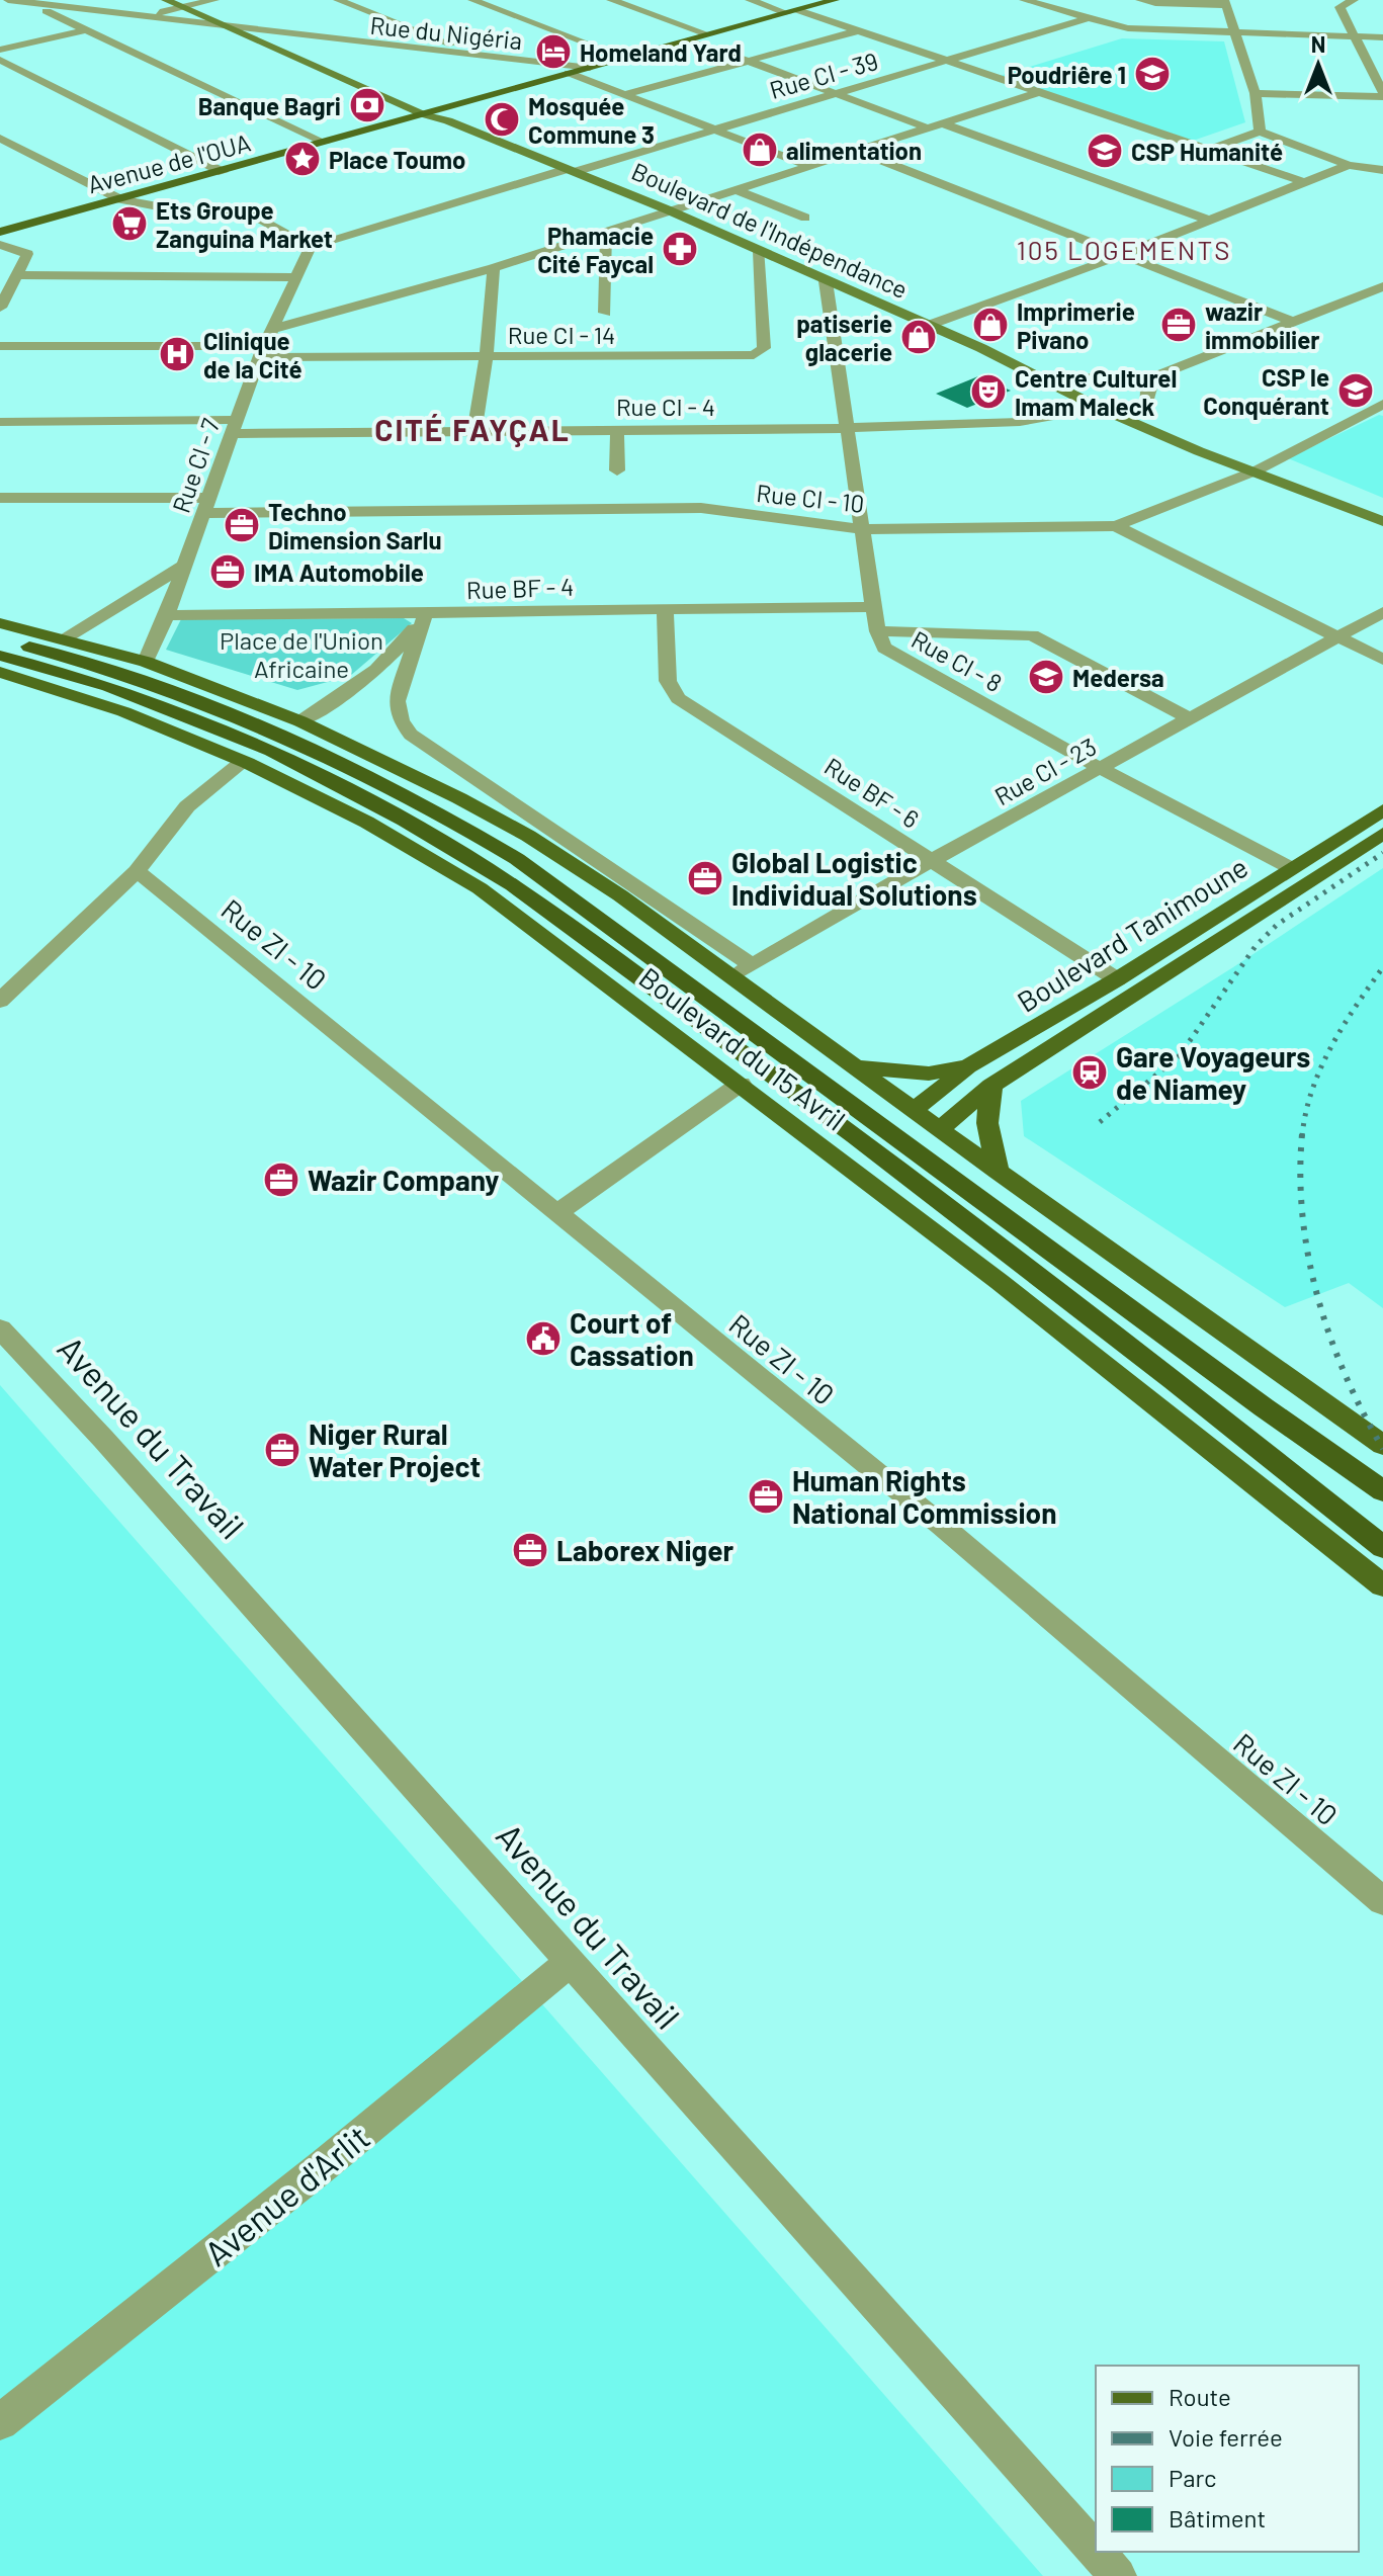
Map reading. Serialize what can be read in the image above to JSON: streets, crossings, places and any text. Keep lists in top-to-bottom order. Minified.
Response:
{"streets":{"highway":["Boulevard du 15 Avril"],"main road":["Avenue de l'OUA","Boulevard de l'Indépendance","Boulevard Tanimoune"],"street":["Rue du Nigéria","Rue CI - 39","Rue CI - 14","Rue CI - 4","Rue CI - 7","Rue CI - 10","Rue BF - 4","Rue CI - 8","Rue CI - 23","Rue BF - 6","Rue ZI - 10","Avenue du Travail","Avenue d'Arlit"]},"crossings":[["Rue du Nigéria","Avenue de l'OUA"],["Rue du Nigéria","Boulevard de l'Indépendance"],["Rue CI - 39","Boulevard de l'Indépendance"],["Rue CI - 39","Rue CI - 7"],["Avenue de l'OUA","Boulevard de l'Indépendance"],["Boulevard de l'Indépendance","Rue CI - 14"],["Boulevard de l'Indépendance","Rue CI - 4"],["Boulevard de l'Indépendance","Rue CI - 8"],["Rue CI - 14","Rue CI - 7"],["Rue CI - 4","Rue CI - 7"],["Rue CI - 4","Rue CI - 8"],["Rue CI - 7","Rue CI - 10"],["Rue CI - 7","Rue BF - 4"],["Rue CI - 7","Boulevard du 15 Avril"],["Rue CI - 10","Rue CI - 8"],["Rue CI - 10","Rue CI - 23"],["Rue BF - 4","Rue CI - 8"],["Rue BF - 4","Rue BF - 6"],["Rue CI - 8","Rue CI - 23"],["Rue CI - 8","Boulevard Tanimoune"],["Rue CI - 23","Rue BF - 6"],["Rue CI - 23","Boulevard du 15 Avril"],["Rue BF - 6","Boulevard Tanimoune"],["Boulevard Tanimoune","Boulevard du 15 Avril"],["Avenue du Travail","Avenue d'Arlit"]],"districts":["105 LOGEMENTS","CITÉ FAYÇAL"],"parks":["Place de l'Union Africaine"],"places":{"hotel":["Homeland Yard"],"school or university":["Poudriêre 1","CSP Humanité","CSP le Conquérant","Medersa"],"bank":["Banque Bagri"],"mosque":["Mosquée Commune 3"],"shop":["alimentation","Imprimerie Pivano","patiserie glacerie"],"place":["Place Toumo"],"supermarket":["Ets Groupe Zanguina Market"],"pharmacy":["Phamacie Cité Faycal"],"office":["wazir immobilier","Techno Dimension Sarlu","IMA Automobile","Global Logistic Individual Solutions","Wazir Company","Niger Rural Water Project","Human Rights National Commission","Laborex Niger"],"hospital":["Clinique de la Cité"],"theatre":["Centre Culturel Imam Maleck"],"station":["Gare Voyageurs de Niamey"],"public building":["Court of Cassation"]},"legend":["Route","Voie ferrée","Parc","Bâtiment"],"north":"top"}
